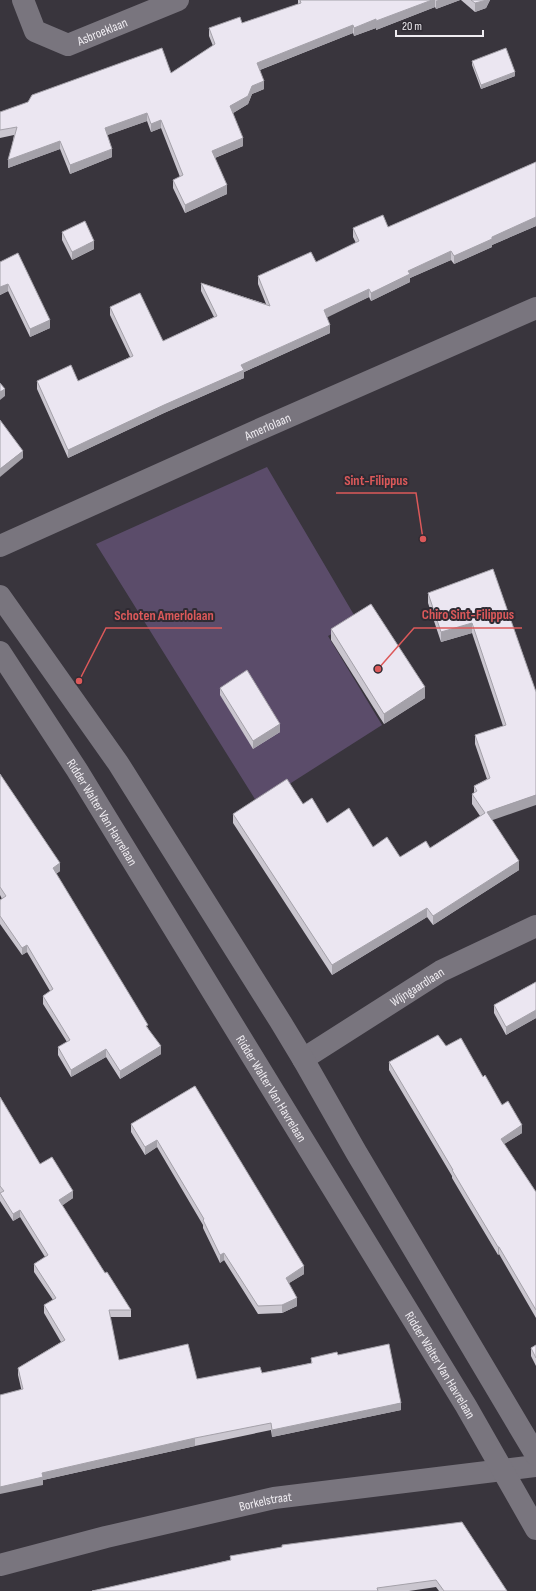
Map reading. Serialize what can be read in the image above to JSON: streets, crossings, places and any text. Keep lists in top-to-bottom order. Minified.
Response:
{"streets":{"main road":["Asbroeklaan","Amerlolaan","Ridder Walter Van Havrelaan","Wijngaardlaan","Borkelstraat"]},"crossings":[["Ridder Walter Van Havrelaan","Borkelstraat"]],"places":["Sint-Filippus","Chiro Sint-Filippus","Schoten Amerlolaan"],"scale_bar":"20 m"}
